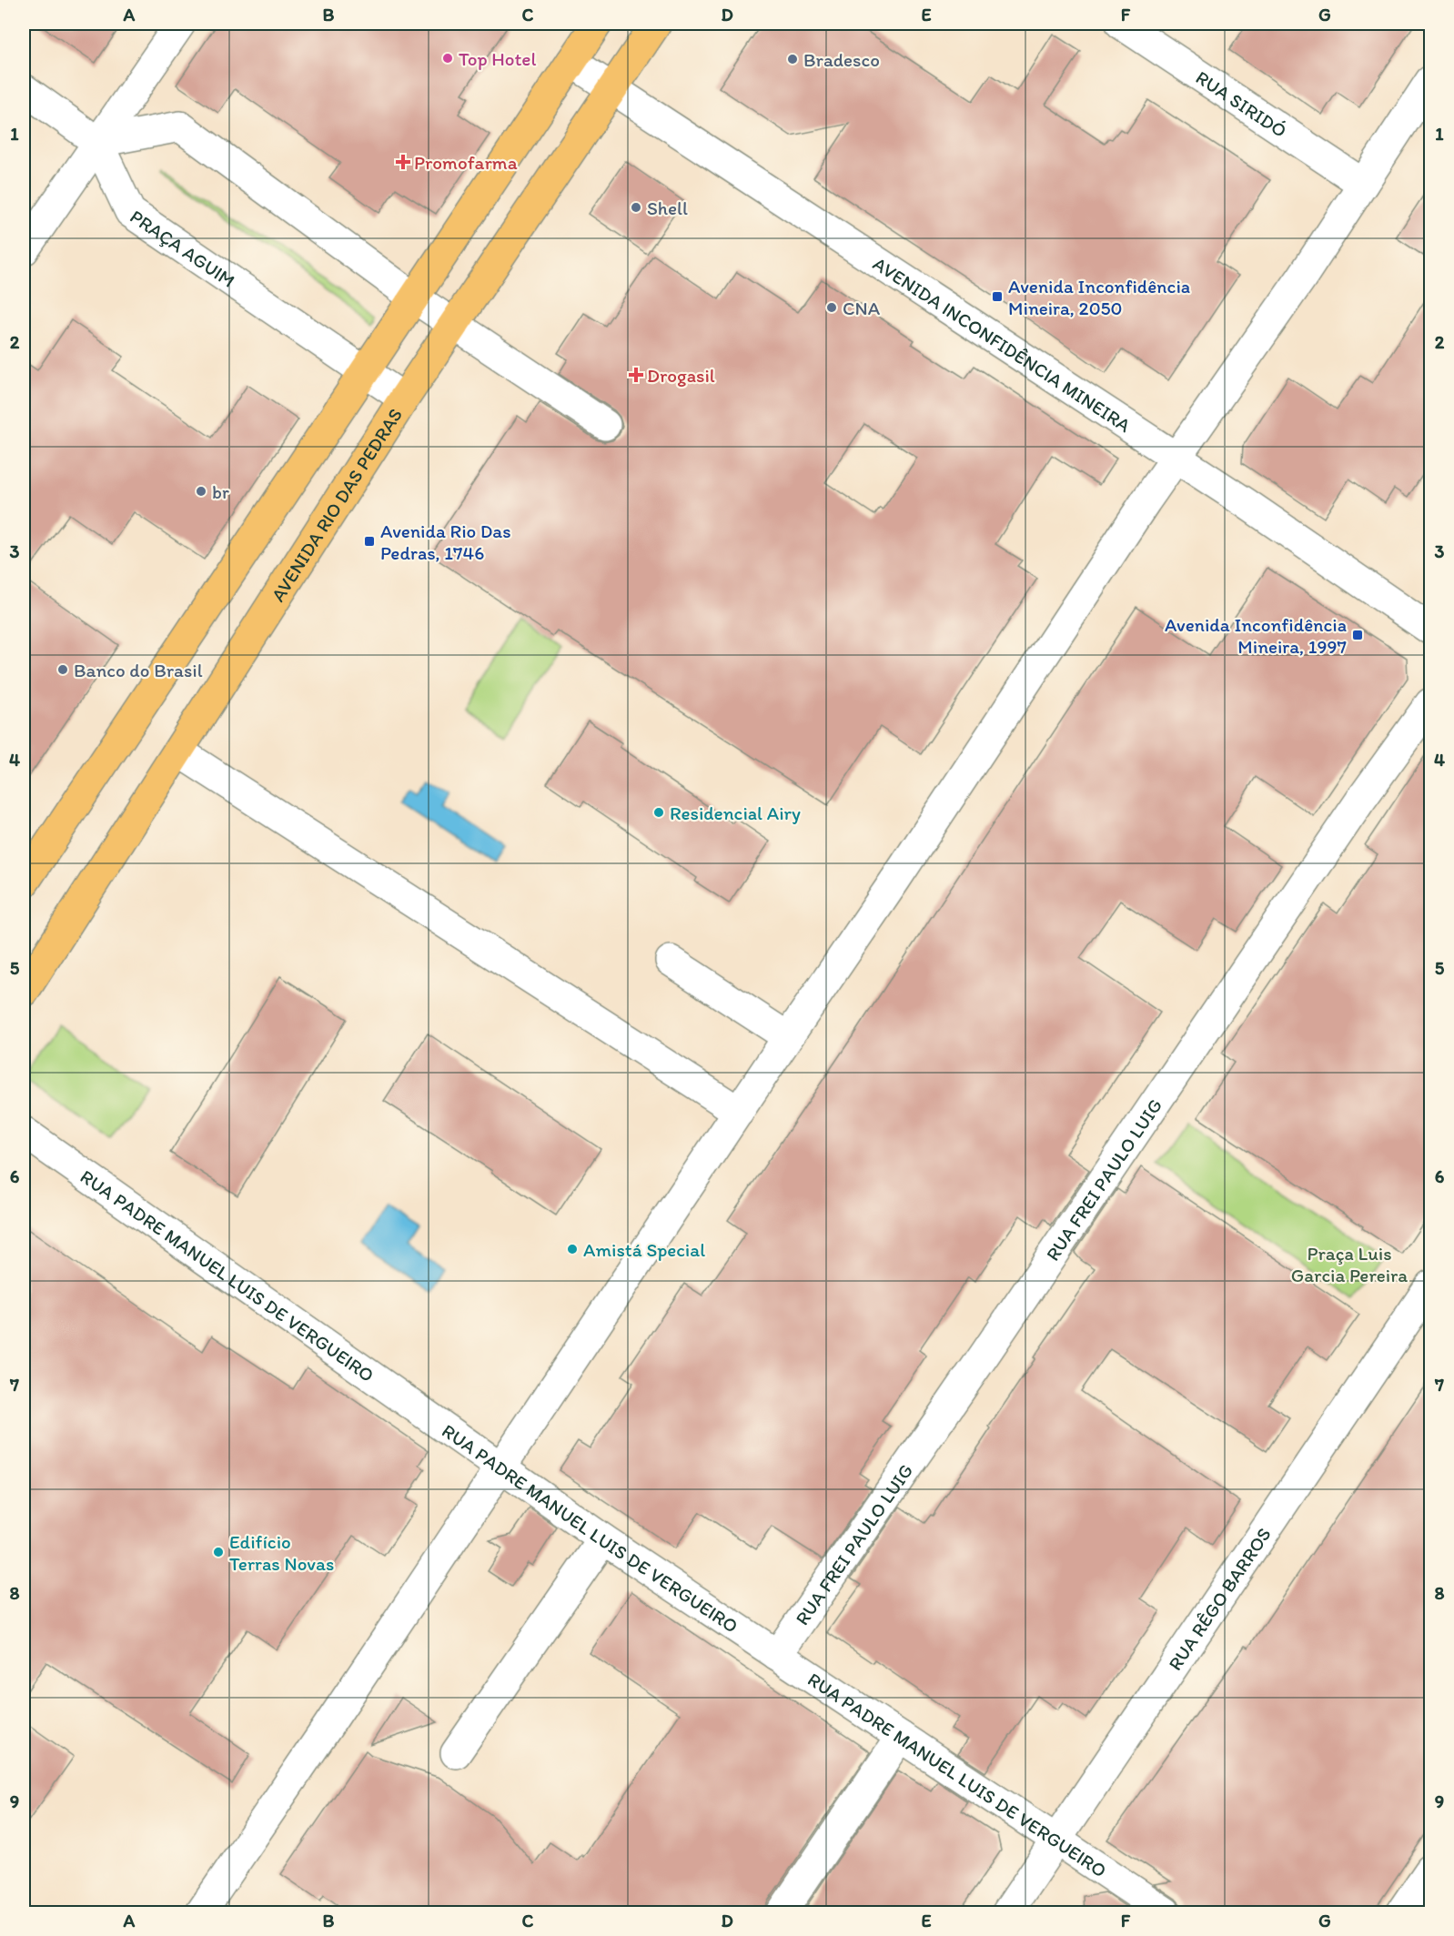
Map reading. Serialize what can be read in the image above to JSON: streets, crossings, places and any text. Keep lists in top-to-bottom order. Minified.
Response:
{"streets":{"main road":["AVENIDA RIO DAS PEDRAS"],"street":["RUA SIRIDÓ","PRAÇA AGUIM","AVENIDA INCONFIDÊNCIA MINEIRA","RUA FREI PAULO LUIG","RUA PADRE MANUEL LUIS DE VERGUEIRO","RUA RÊGO BARROS"]},"crossings":[["PRAÇA AGUIM","AVENIDA RIO DAS PEDRAS"],["AVENIDA INCONFIDÊNCIA MINEIRA","AVENIDA RIO DAS PEDRAS"],["RUA FREI PAULO LUIG","RUA PADRE MANUEL LUIS DE VERGUEIRO"],["RUA PADRE MANUEL LUIS DE VERGUEIRO","RUA RÊGO BARROS"]],"parks":["Praça Luis Garcia Pereira"],"places":{"other":["Top Hotel","Bradesco","Shell","CNA","br","Banco do Brasil","Residencial Airy","Amistá Special","Edifício Terras Novas"],"health":["Promofarma","Drogasil"],"transit":["Avenida Inconfidência Mineira, 2050","Avenida Rio Das Pedras, 1746","Avenida Inconfidência Mineira, 1997"]},"grid":{"columns":["A","B","C","D","E","F","G"],"rows":["1","2","3","4","5","6","7","8","9"]}}
